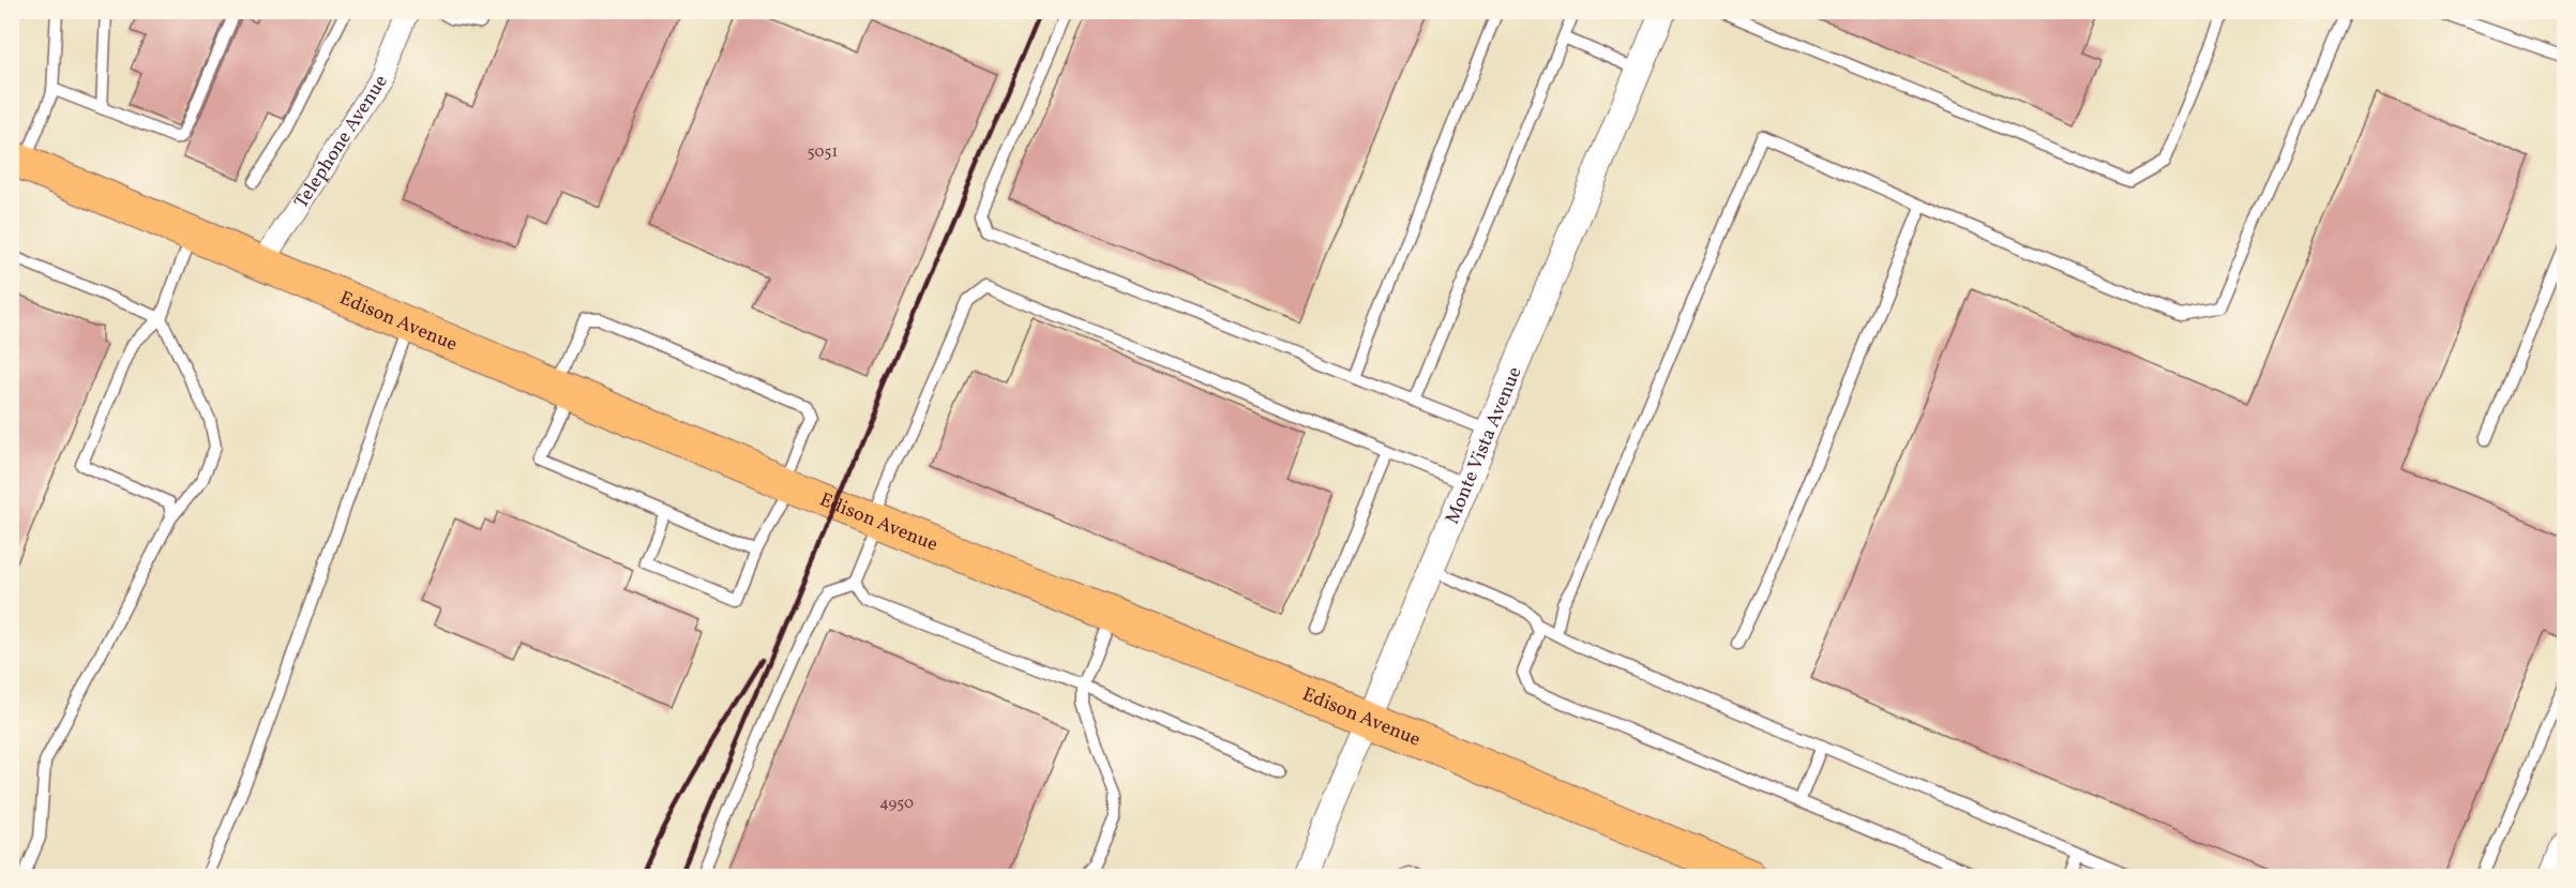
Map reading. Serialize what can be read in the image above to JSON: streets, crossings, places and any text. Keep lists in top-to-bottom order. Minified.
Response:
{"streets":{"main road":["Edison Avenue"],"street":["Telephone Avenue","Monte Vista Avenue"]},"crossings":[["Telephone Avenue","Edison Avenue"],["Edison Avenue","Monte Vista Avenue"]],"house_numbers":["5051","4950"]}
